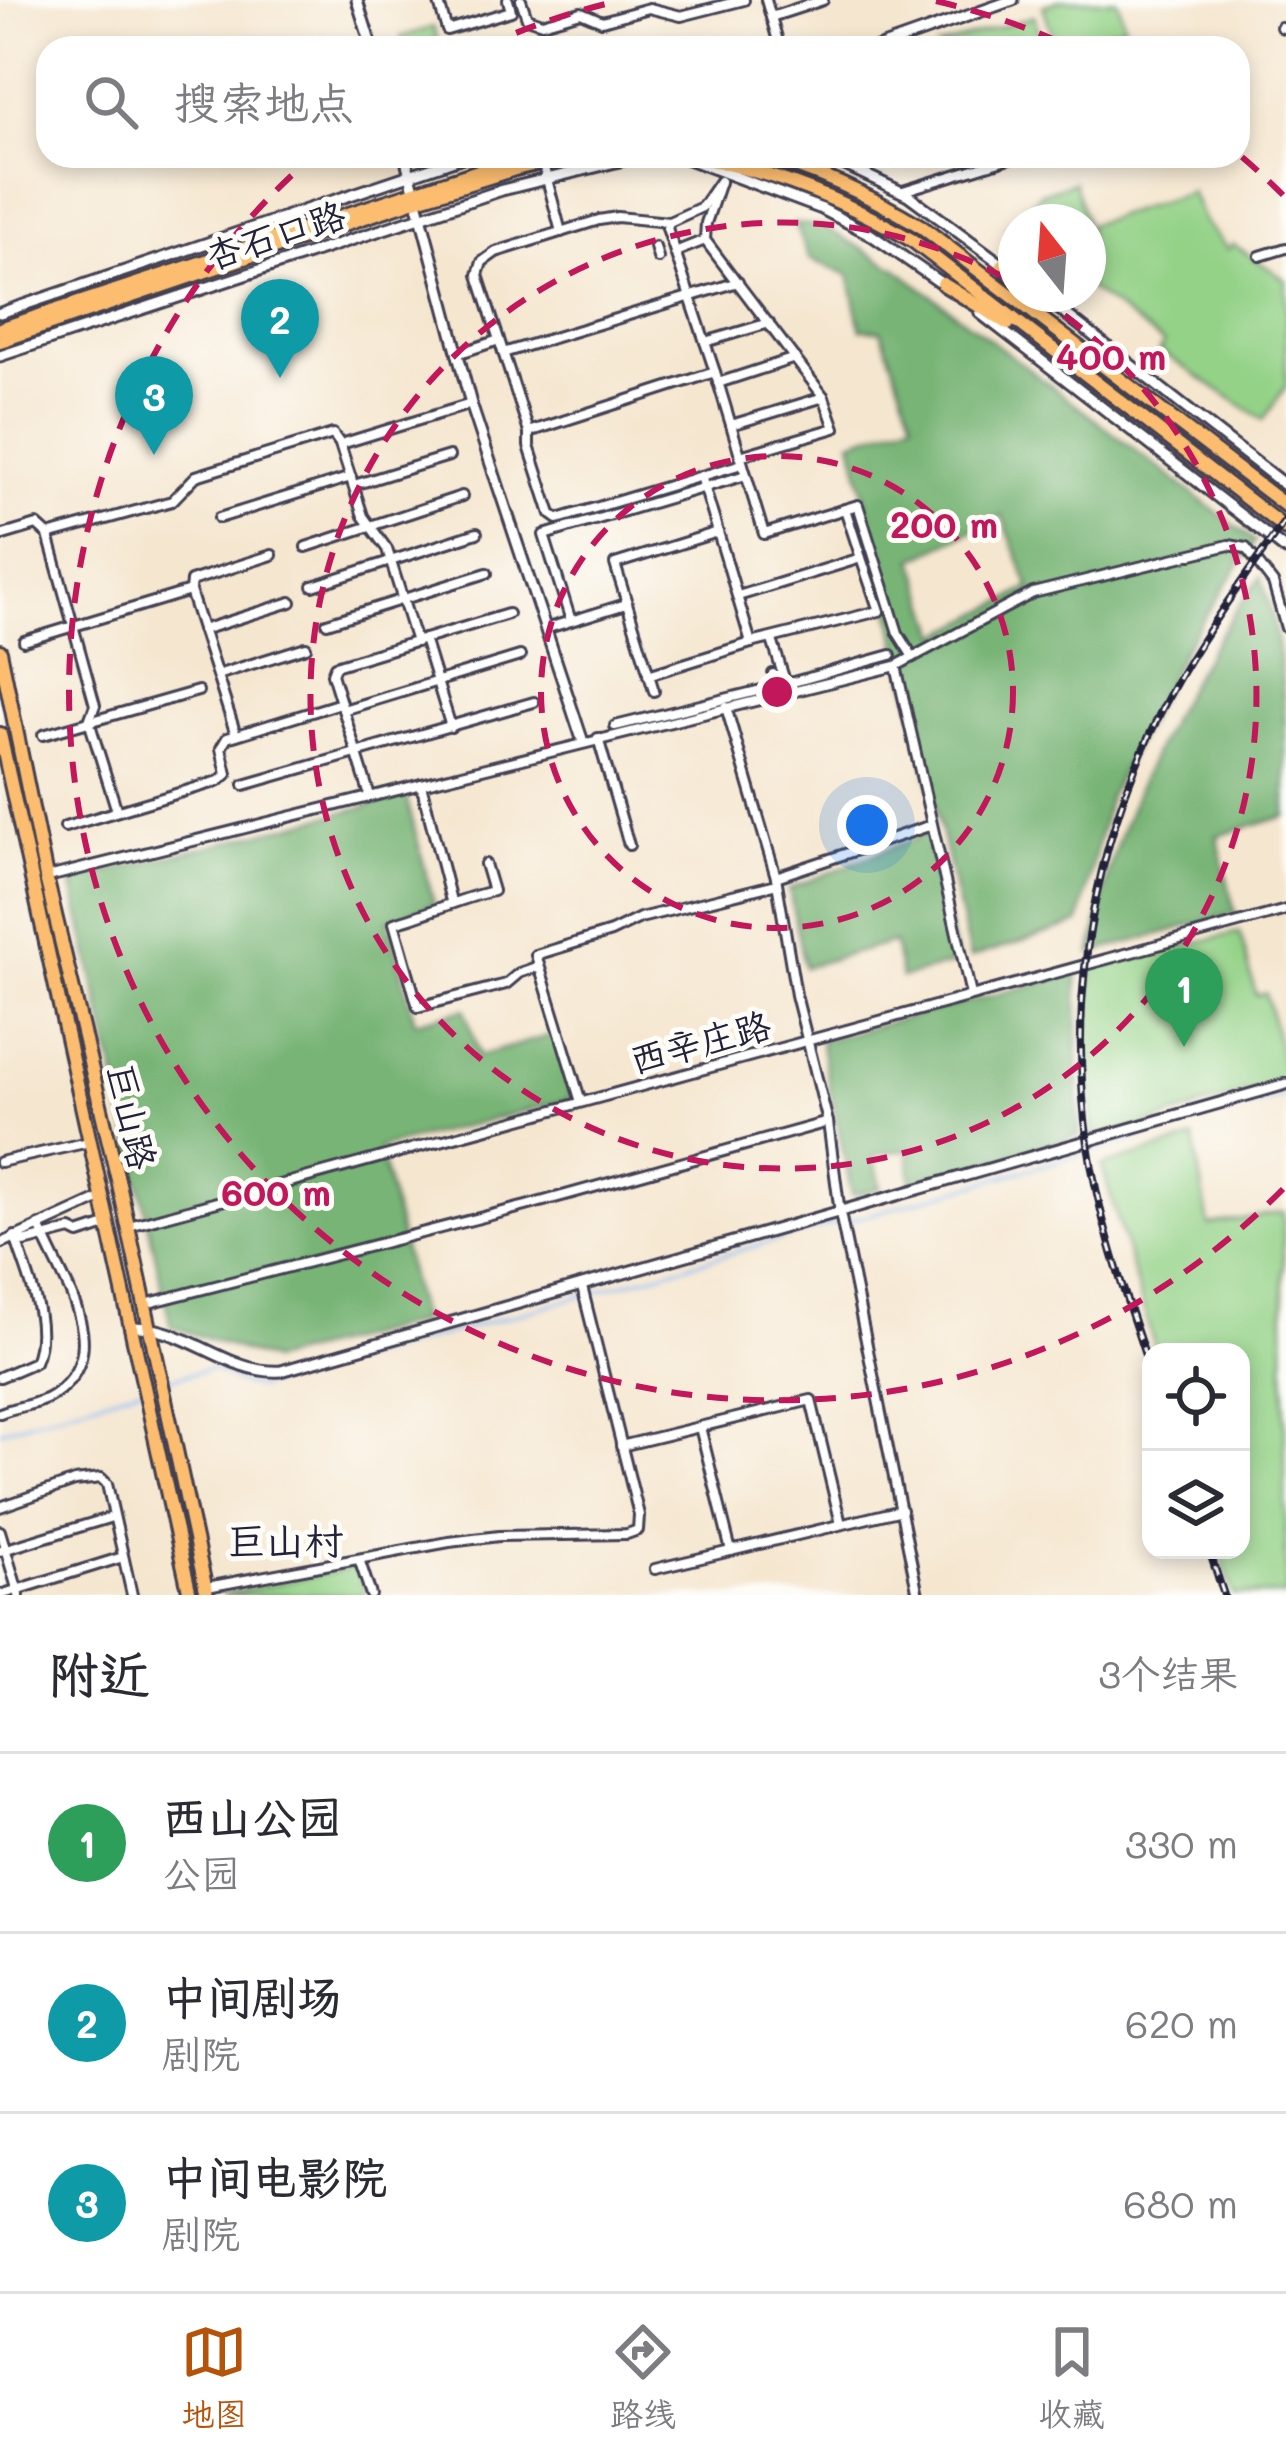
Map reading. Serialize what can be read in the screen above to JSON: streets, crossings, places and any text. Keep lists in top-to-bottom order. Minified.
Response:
{"streets":{"main road":["杏石口路","巨山路"],"street":["西辛庄路"]},"crossings":[["西辛庄路","巨山路"]],"districts":["巨山村"],"north":"top","page":{"search":"搜索地点","pins":["2","3","1"],"heading":["附近","3个结果"],"list":[{"mark":"1","name":"西山公园","note":"公园","value":"330 m"},{"mark":"2","name":"中间剧场","note":"剧院","value":"620 m"},{"mark":"3","name":"中间电影院","note":"剧院","value":"680 m"}],"nav":["地图","路线","收藏"]},"rings":["400 m","200 m","600 m"]}
